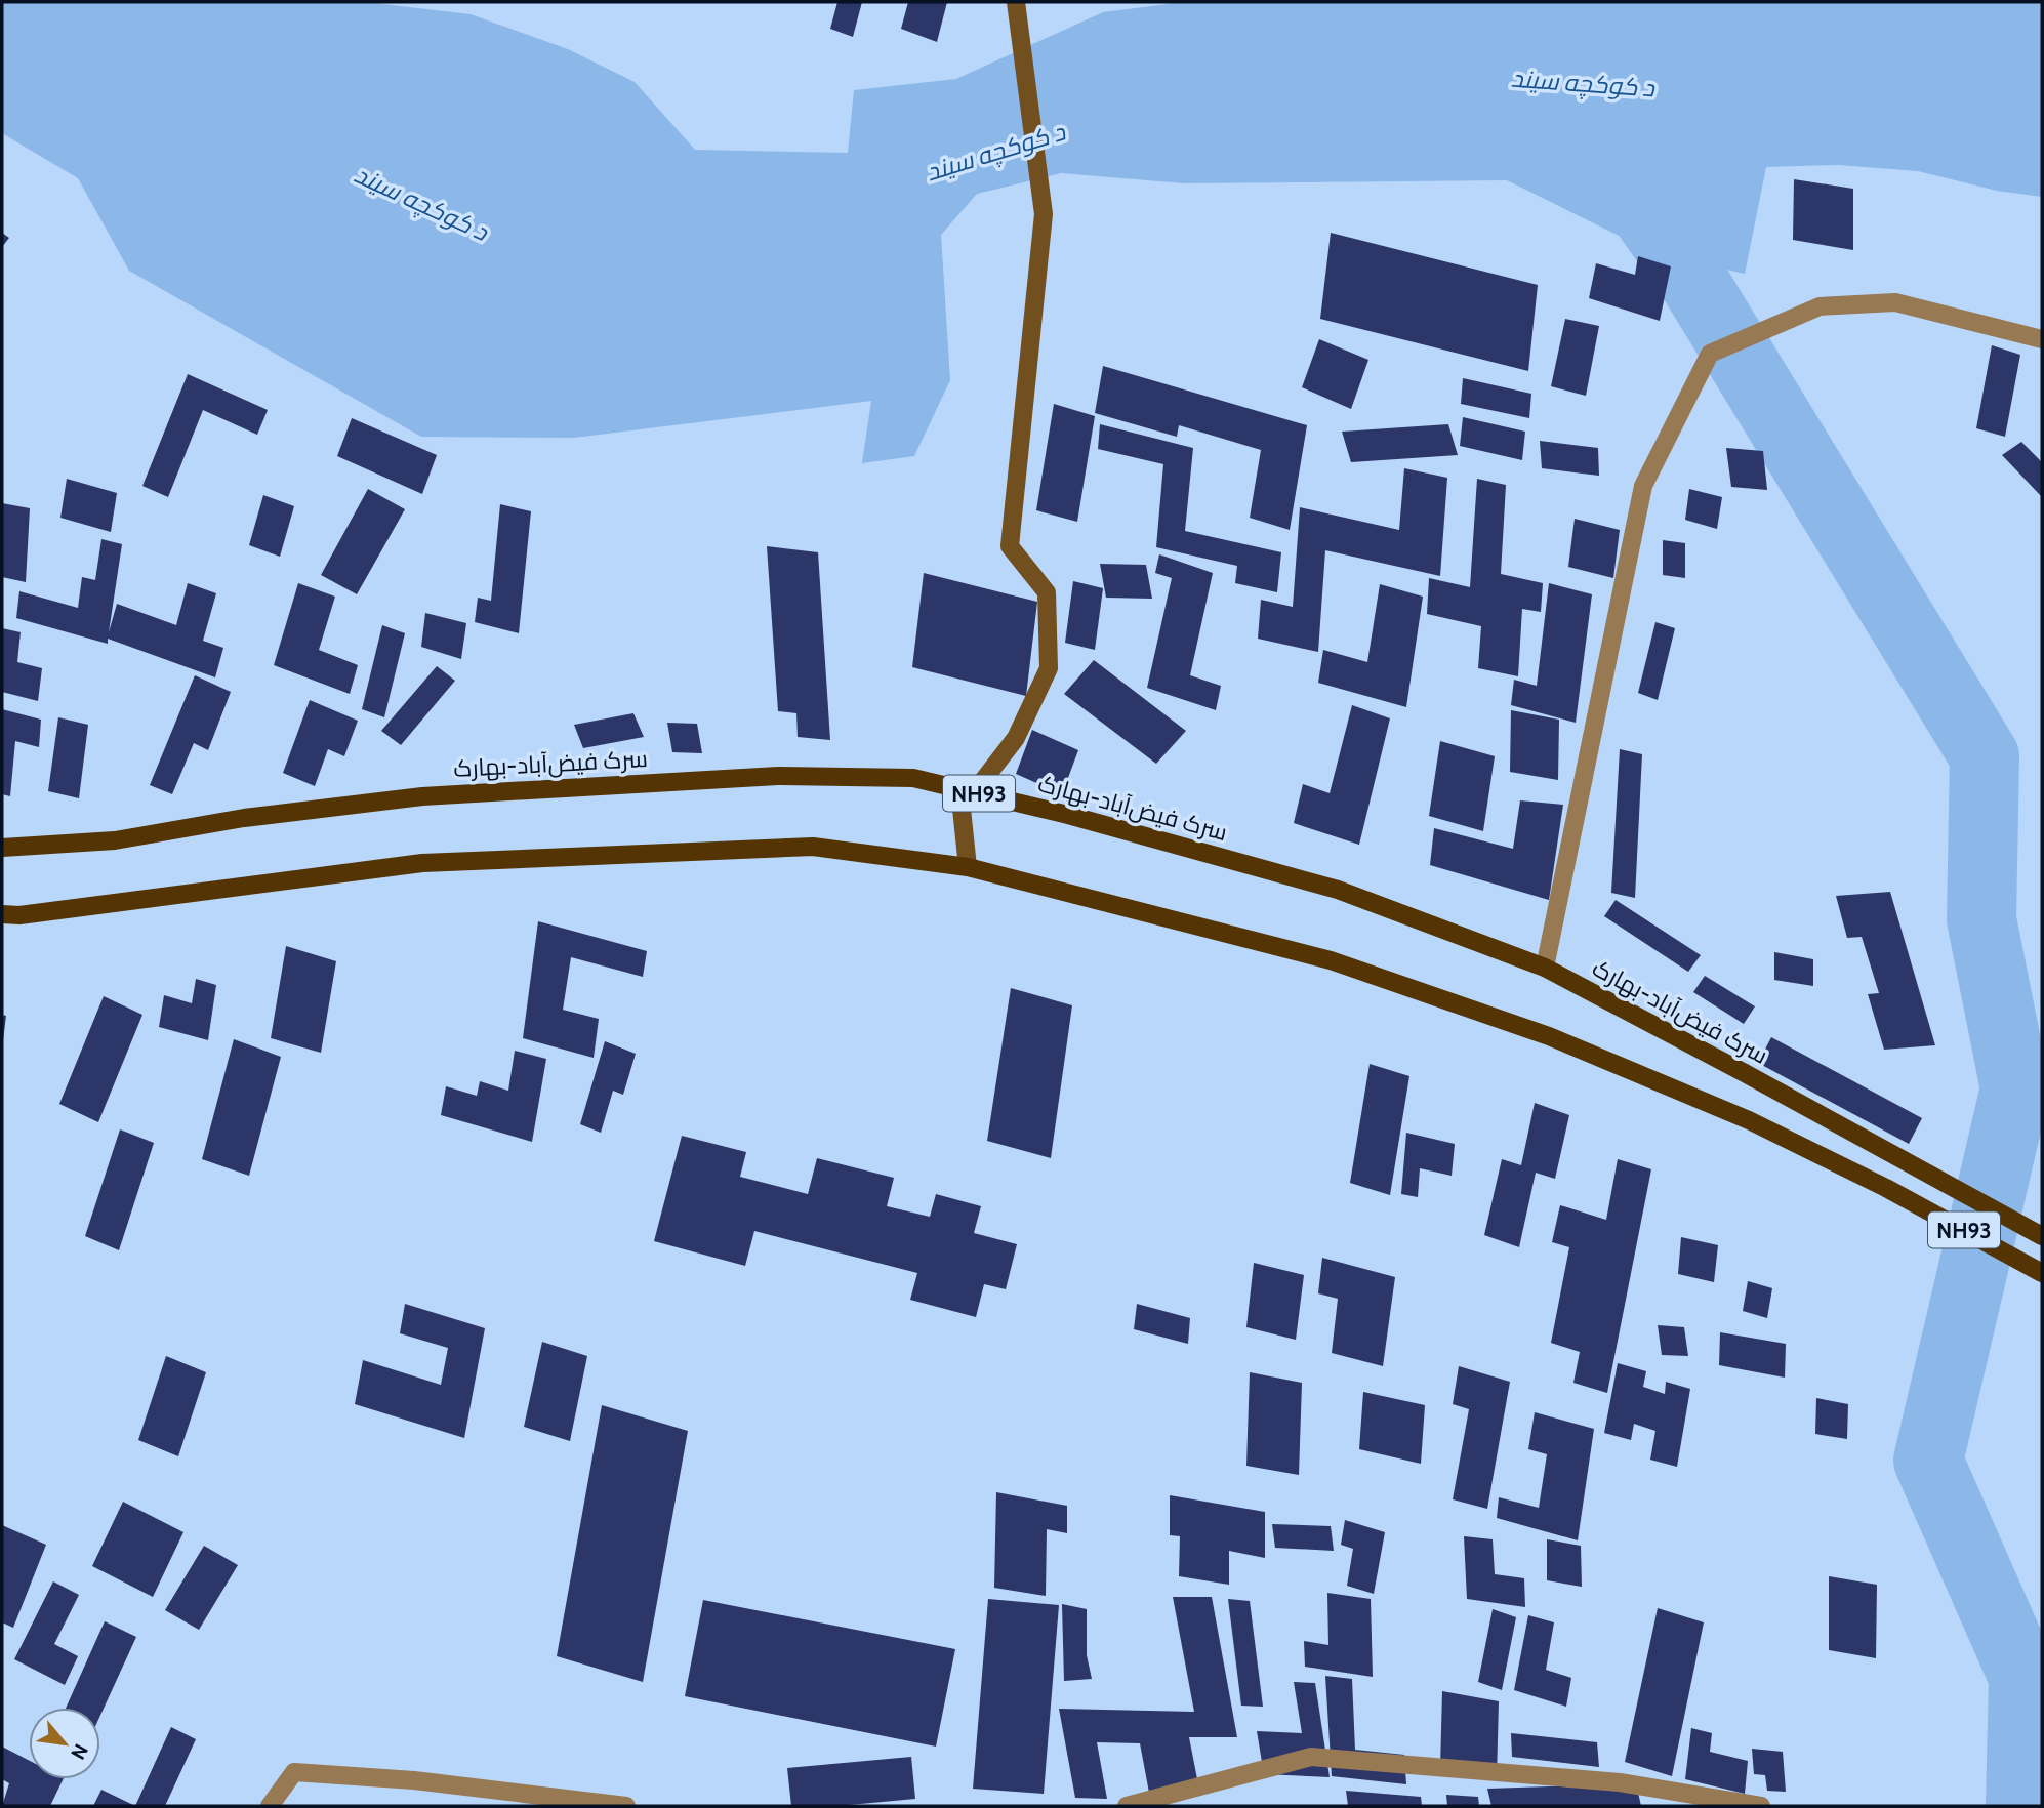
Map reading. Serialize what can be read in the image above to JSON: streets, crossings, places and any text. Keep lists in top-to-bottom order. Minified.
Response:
{"streets":{"main road":["سرک فیض‌آباد-بهارک","NH93"]},"water":["د کوکچه سیند"],"north":"bottom right"}
